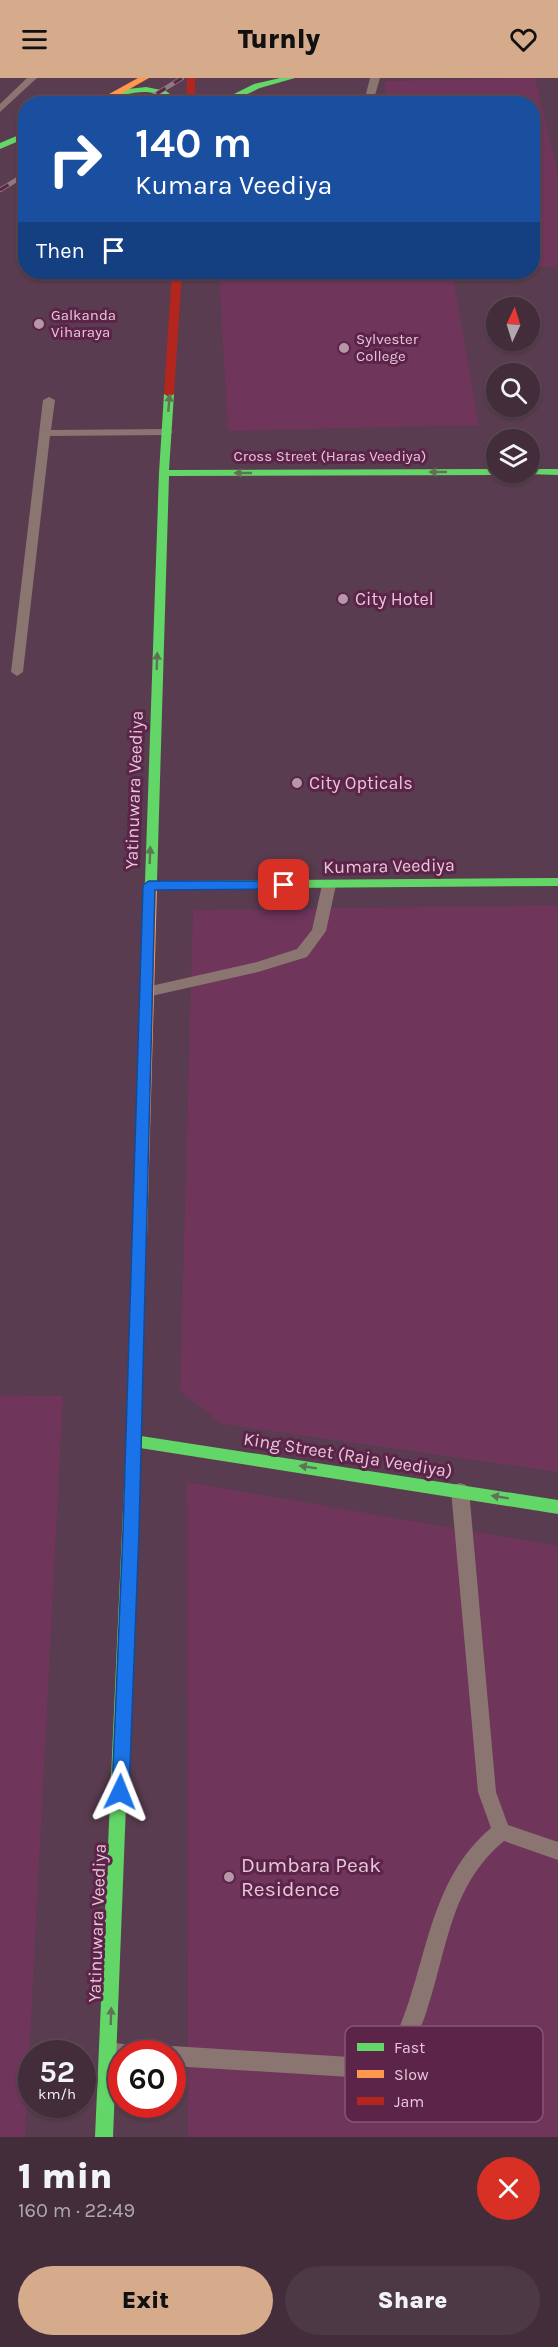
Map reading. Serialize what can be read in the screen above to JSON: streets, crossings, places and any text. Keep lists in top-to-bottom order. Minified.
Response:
{"streets":{"main road":["Cross Street (Haras Veediya)","Yatinuwara Veediya","Kumara Veediya","King Street (Raja Veediya)"]},"crossings":[["Cross Street (Haras Veediya)","Yatinuwara Veediya"],["Yatinuwara Veediya","Kumara Veediya"],["Yatinuwara Veediya","King Street (Raja Veediya)"]],"one_way":["Cross Street (Haras Veediya)","Yatinuwara Veediya","King Street (Raja Veediya)"],"places":["Galkanda Viharaya","Sylvester College","City Hotel","City Opticals","Dumbara Peak Residence"],"legend":["Fast","Slow","Jam"],"north":"top","page":{"header":"Turnly","turn":["140 m","Kumara Veediya"],"then":"Then","speed":"52 km/h","limit":"60","heading":["1 min","160 m · 22:49"],"buttons":["Exit","Share"]}}
